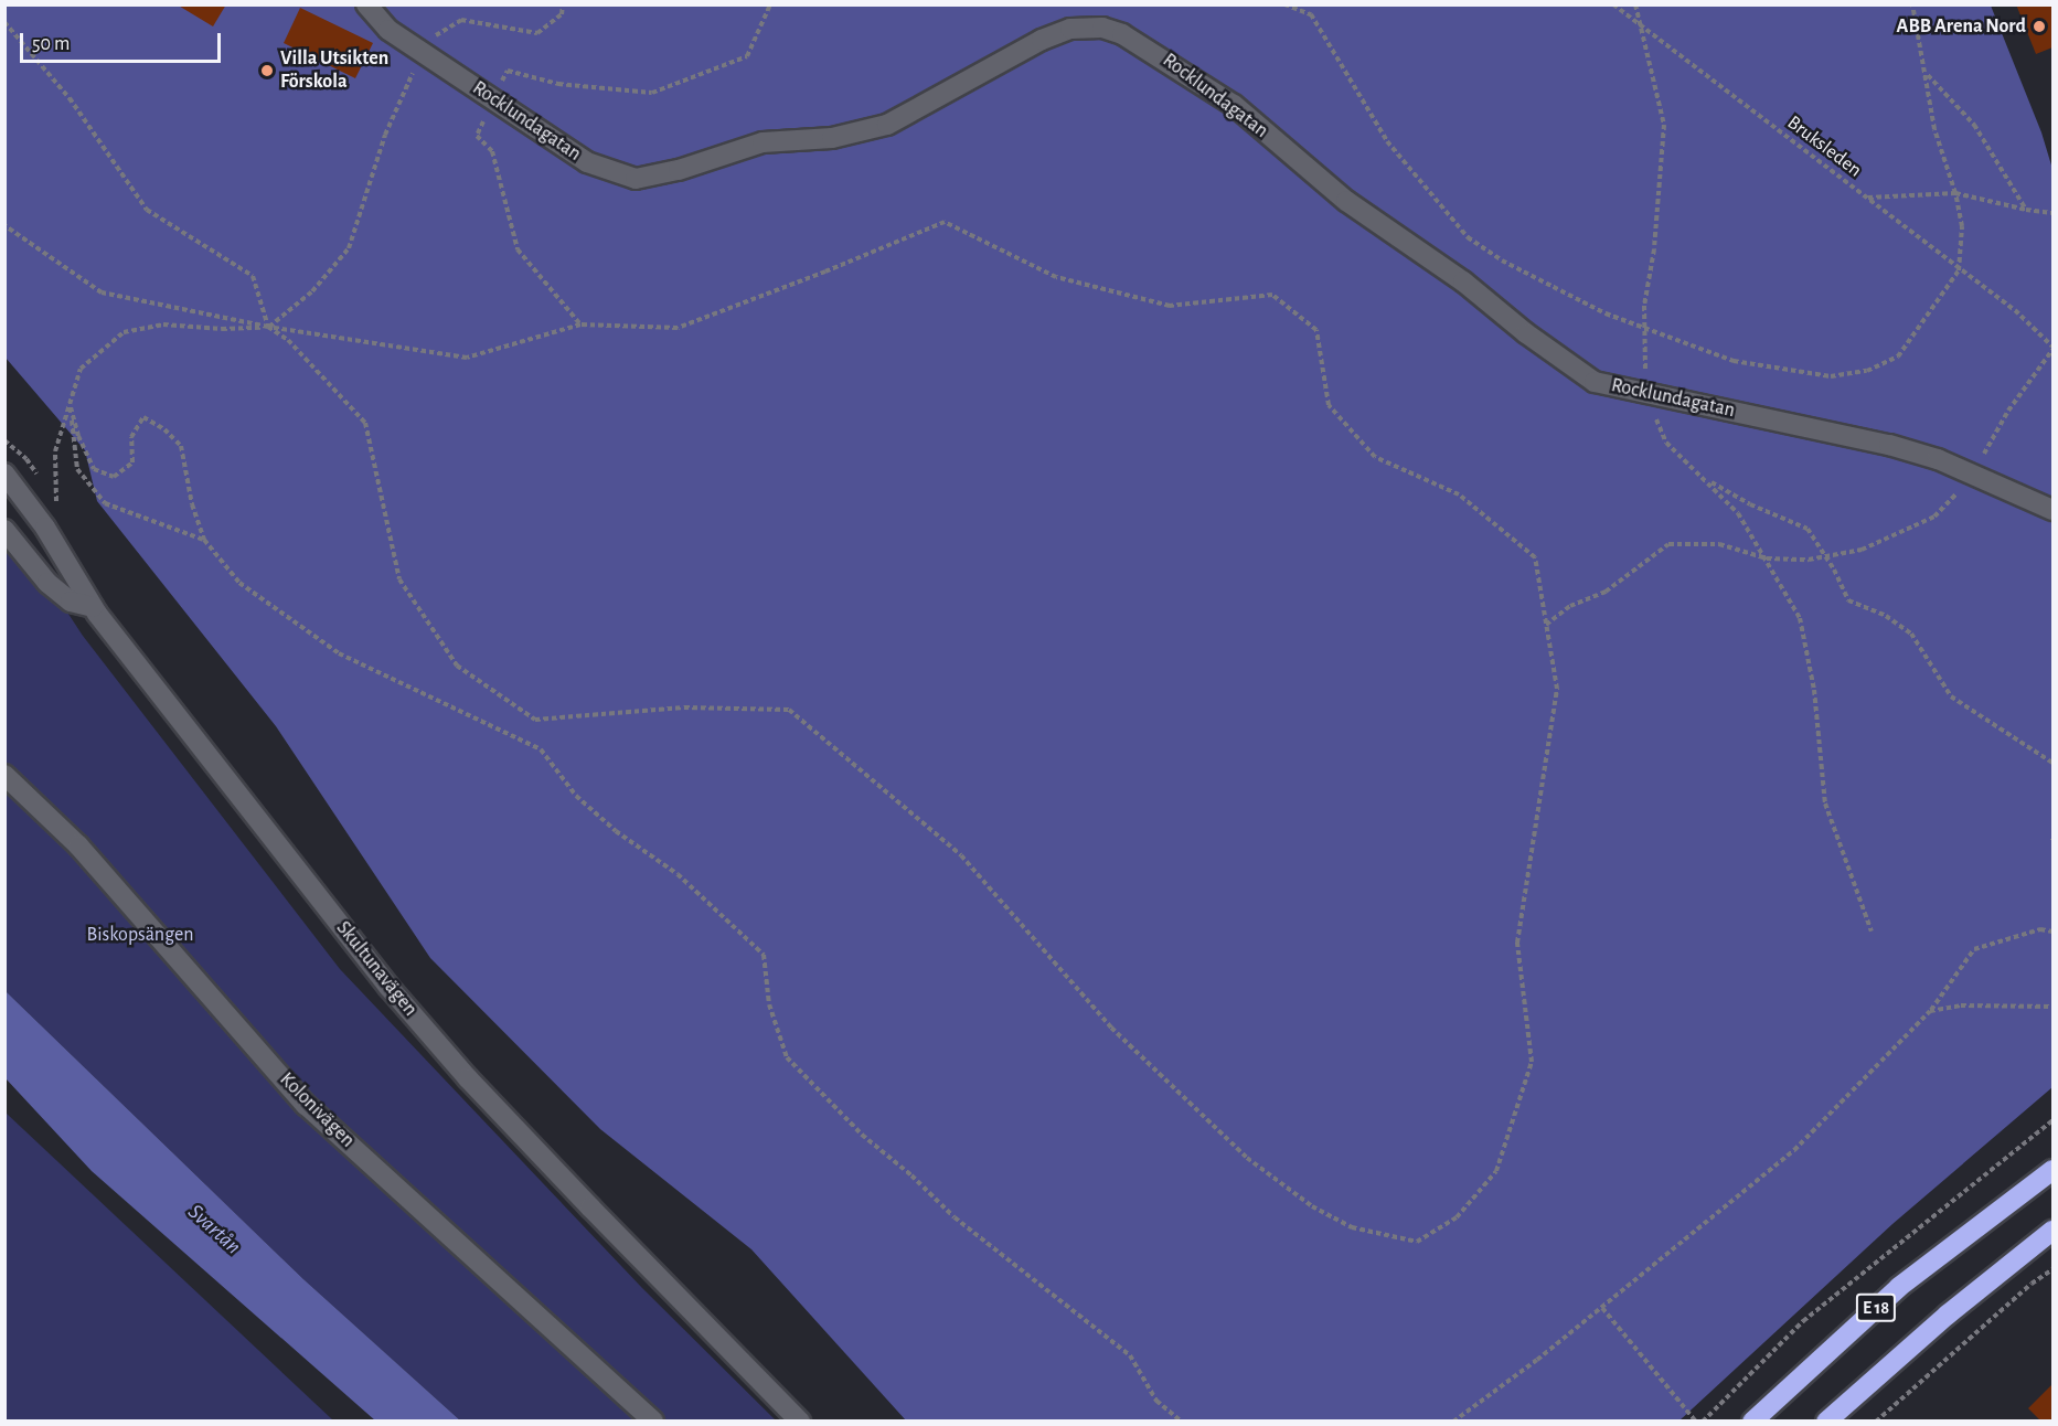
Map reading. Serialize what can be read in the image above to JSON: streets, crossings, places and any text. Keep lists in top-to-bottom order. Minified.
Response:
{"streets":{"highway":["E 18"],"street":["Rocklundagatan","Skultunavägen","Kolonivägen"],"path":["Bruksleden"]},"water":["Svartån"],"parks":["Biskopsängen"],"places":["ABB Arena Nord","Villa Utsikten Förskola"],"scale_bar":"50 m"}
